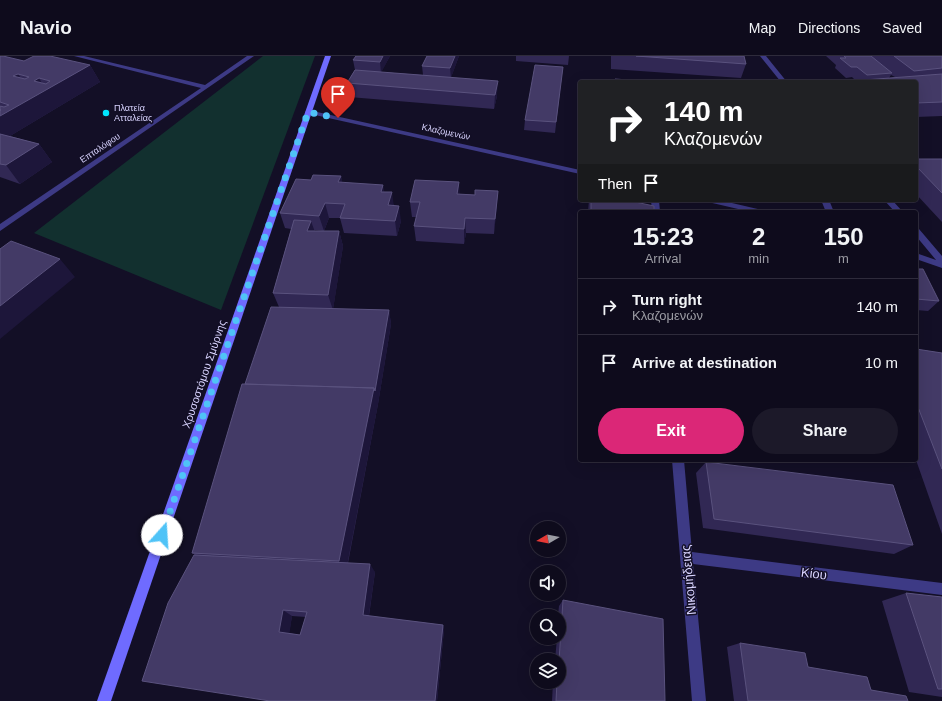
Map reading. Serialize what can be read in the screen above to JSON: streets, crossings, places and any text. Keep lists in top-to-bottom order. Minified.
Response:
{"streets":{"street":["Κλαζομενών","Επταλόφου","Χρυσοστόμου Σμύρνης","Κίου","Νικομήδειας"]},"crossings":[["Κλαζομενών","Χρυσοστόμου Σμύρνης"],["Κίου","Νικομήδειας"]],"places":["Πλατεία Ατταλείας"],"north":"left","page":{"header":"Navio","nav":["Map","Directions","Saved"],"turn":["140 m","Κλαζομενών"],"then":"Then","eta":["15:23","Arrival","2","min","150","m"],"list":[{"name":"Turn right","note":"Κλαζομενών","value":"140 m"},{"name":"Arrive at destination","value":"10 m"}],"buttons":["Exit","Share"]}}
